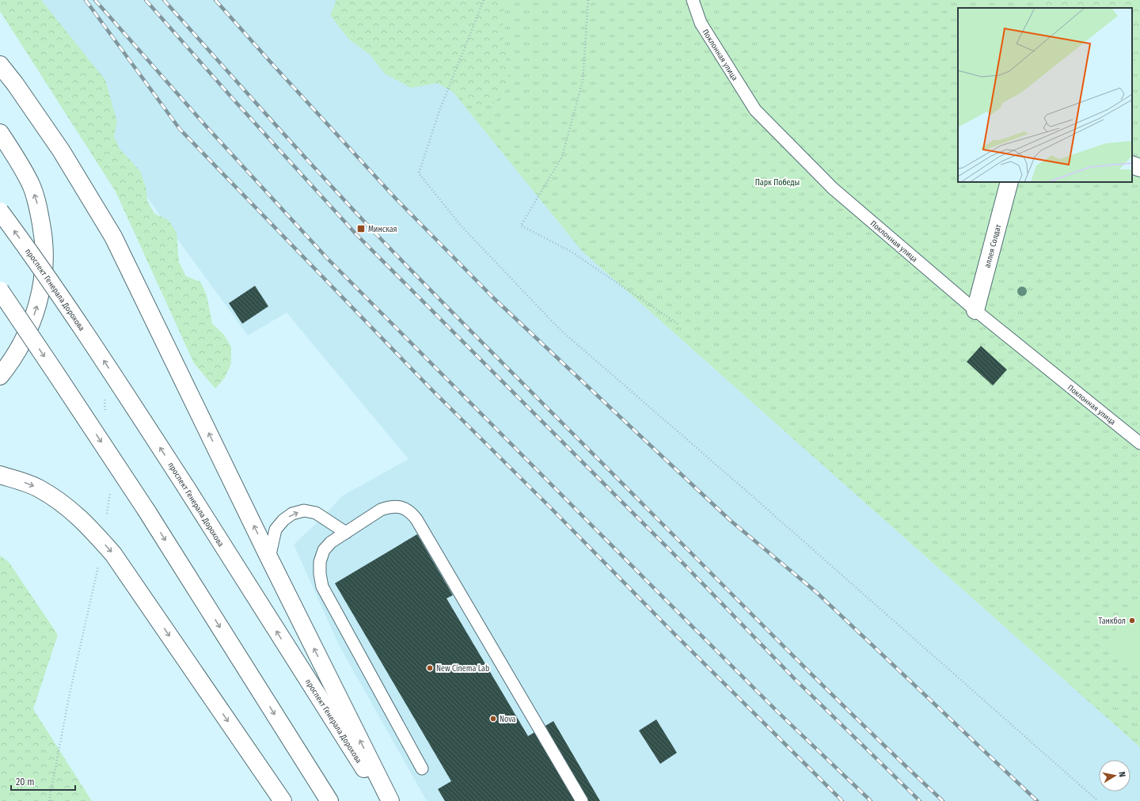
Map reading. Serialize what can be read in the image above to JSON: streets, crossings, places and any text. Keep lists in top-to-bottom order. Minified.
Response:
{"streets":{"main road":["аллея Солдат","проспект Генерала Дорохова"],"lane":["Поклонная улица"]},"crossings":[["Поклонная улица","аллея Солдат"]],"parks":["Парк Победы"],"places":{"transit":["Минская"],"other":["Танкбол","New Cinema Lab","Nova"]},"scale_bar":"20 m","north":"right"}
